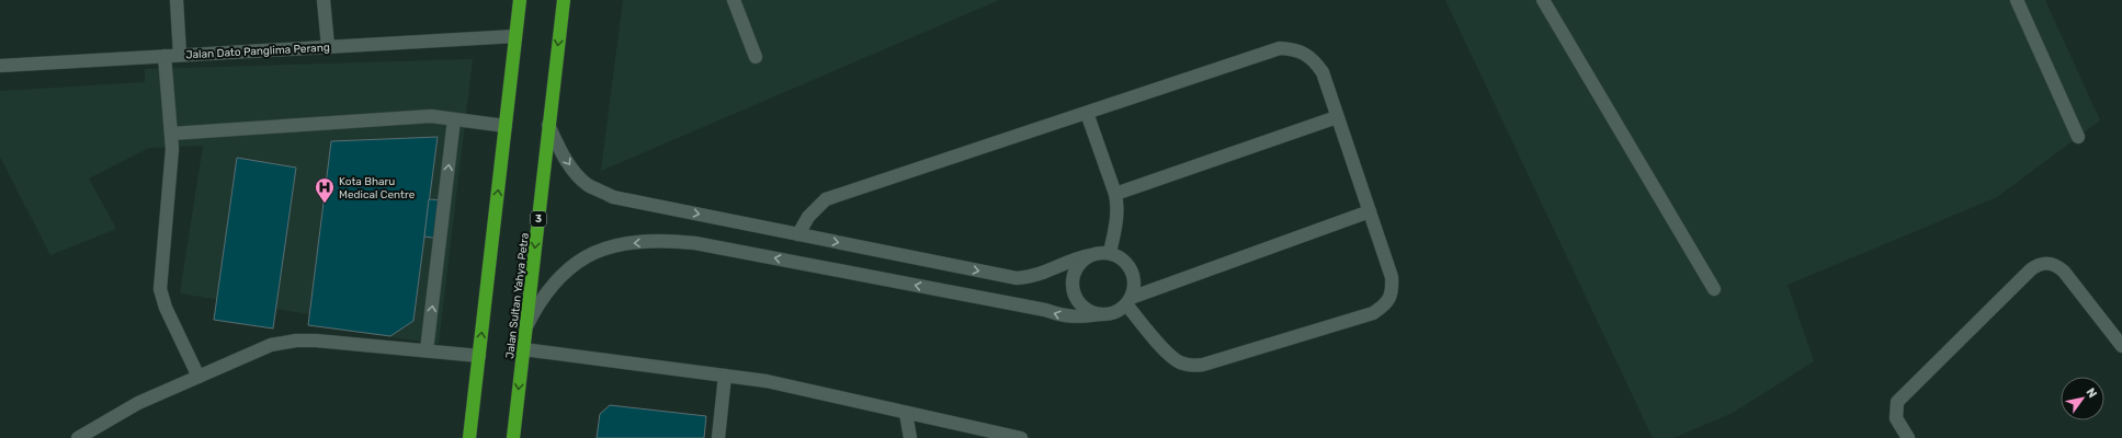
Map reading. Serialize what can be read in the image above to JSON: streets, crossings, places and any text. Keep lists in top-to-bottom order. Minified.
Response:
{"streets":{"highway":["3","Jalan Sultan Yahya Petra"],"street":["Jalan Dato Panglima Perang"]},"places":{"hospital":["Kota Bharu Medical Centre"]},"north":"top right"}
